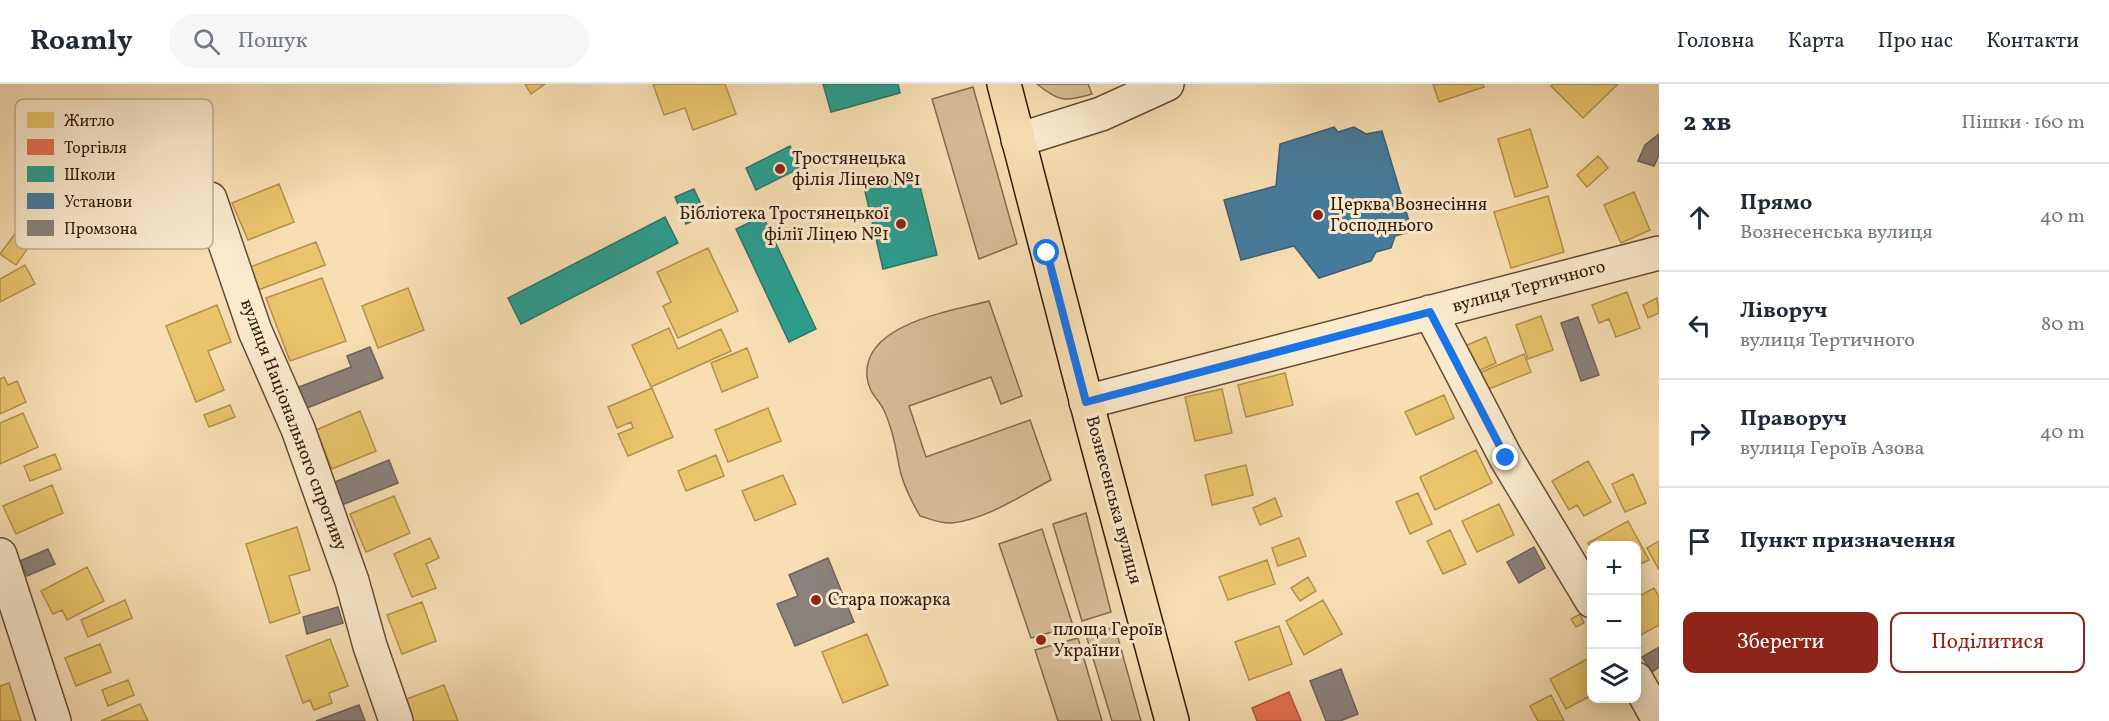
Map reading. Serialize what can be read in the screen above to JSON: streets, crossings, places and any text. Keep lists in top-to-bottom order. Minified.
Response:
{"streets":{"main road":["Вознесенська вулиця"],"street":["вулиця Тертичного","вулиця Національного спротиву"]},"crossings":[["вулиця Тертичного","Вознесенська вулиця"]],"places":["Тростянецька філія Ліцею №1","Церква Вознесіння Господнього","Бібліотека Тростянецької філії Ліцею №1","Стара пожарка","площа Героїв України"],"legend":["Житло","Торгівля","Школи","Установи","Промзона"],"page":{"header":"Roamly","search":"Пошук","nav":["Головна","Карта","Про нас","Контакти"],"heading":["2 хв","Пішки · 160 m"],"list":[["Прямо","Вознесенська вулиця","40 m"],["Ліворуч","вулиця Тертичного","80 m"],["Праворуч","вулиця Героїв Азова","40 m"],"Пункт призначення"],"map_buttons":["+","−"],"buttons":["Зберегти","Поділитися"]}}
